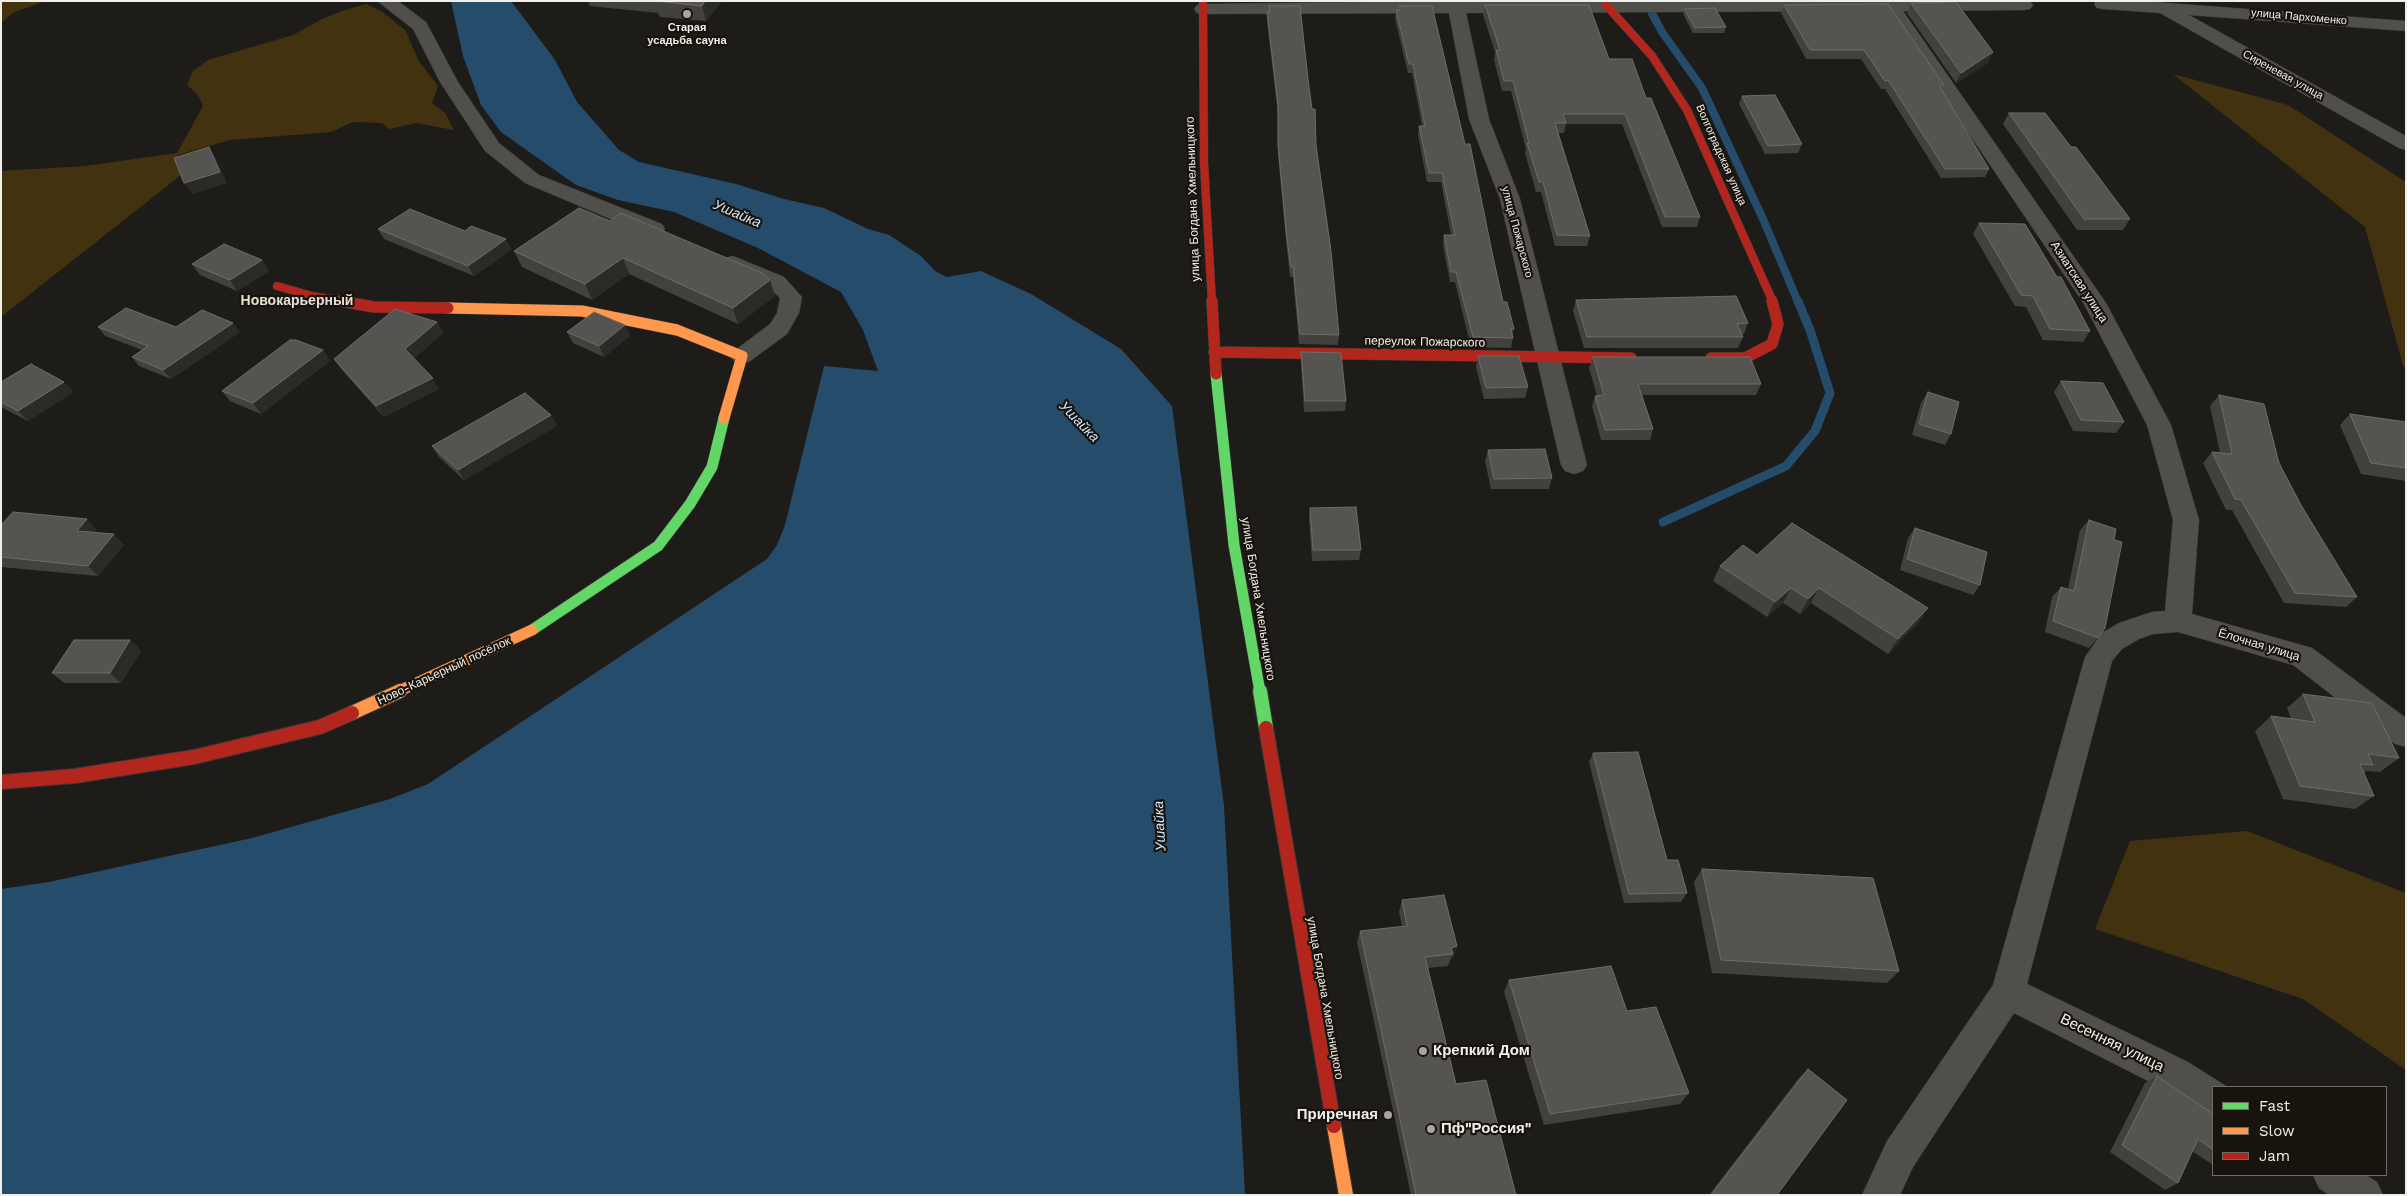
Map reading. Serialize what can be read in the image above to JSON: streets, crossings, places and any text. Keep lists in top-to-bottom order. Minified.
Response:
{"streets":{"street":["улица Пархоменко","Сиреневая улица","Волгоградская улица","улица Богдана Хмельницкого","улица Пожарского","Азиатская улица","переулок Пожарского","Ёлочная улица","Ново-Карьерный посёлок","Весенняя улица"]},"crossings":[["улица Пархоменко","Сиреневая улица"],["улица Богдана Хмельницкого","переулок Пожарского"],["улица Пожарского","переулок Пожарского"],["Азиатская улица","Ёлочная улица"]],"districts":["Новокарьерный"],"water":["Ушайка"],"places":["Старая усадьба сауна","Крепкий Дом","Приречная","Пф\"Россия\""],"legend":["Fast","Slow","Jam"]}
